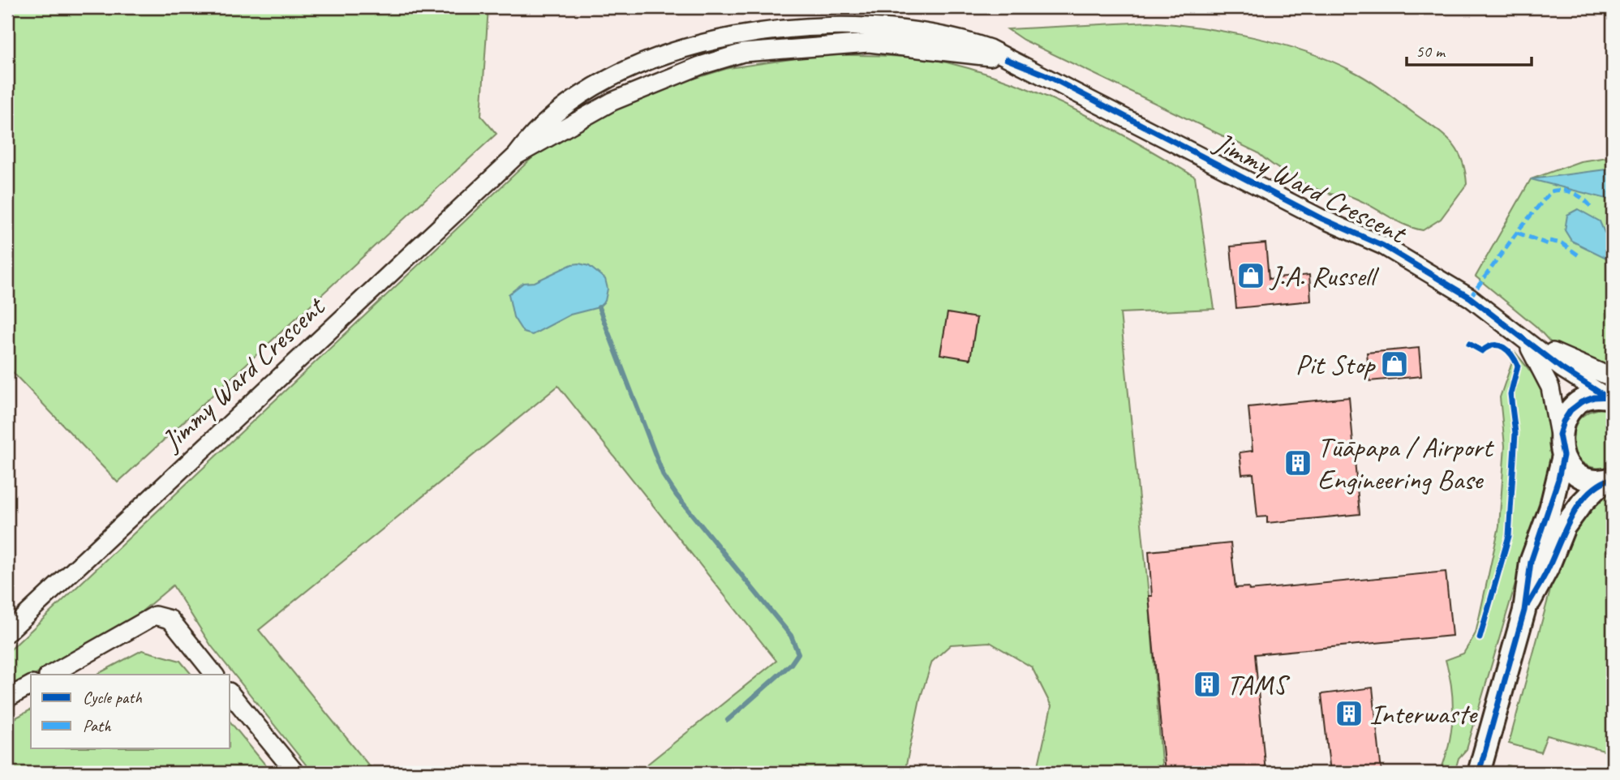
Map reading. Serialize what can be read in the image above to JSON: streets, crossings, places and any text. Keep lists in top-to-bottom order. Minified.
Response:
{"streets":{"street":["Jimmy Ward Crescent"]},"places":{"shop":["J.A. Russell","Pit Stop"],"building":["Tūāpapa / Airport Engineering Base","TAMS","Interwaste"]},"legend":["Cycle path","Path"],"scale_bar":"50 m"}
